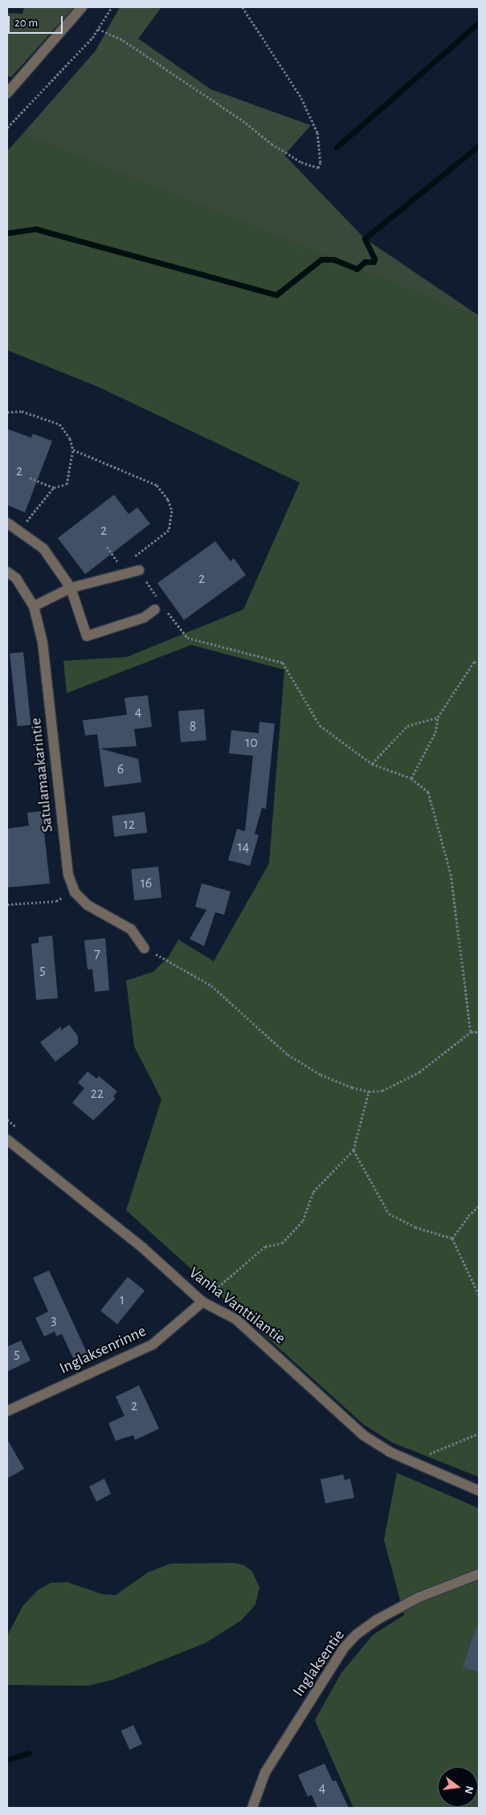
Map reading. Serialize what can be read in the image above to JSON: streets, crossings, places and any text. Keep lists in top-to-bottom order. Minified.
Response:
{"streets":{"street":["Satulamaakarintie","Vanha Vanttilantie","Inglaksenrinne","Inglaksentie"]},"crossings":[["Vanha Vanttilantie","Inglaksenrinne"]],"house_numbers":["2","2","2","4","8","10","6","12","14","16","7","5","22","1","3","5","2","4"],"scale_bar":"20 m","north":"right"}
